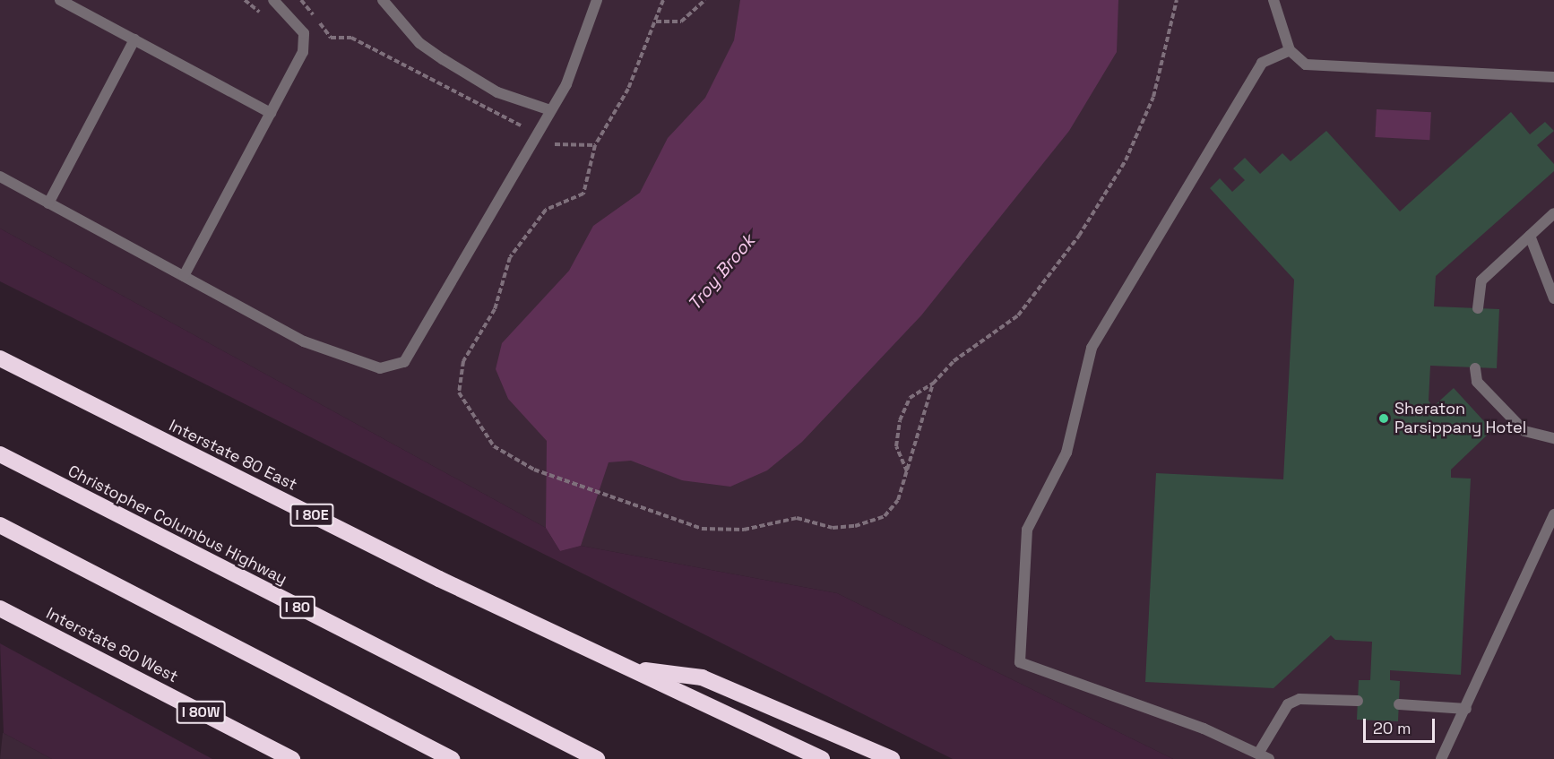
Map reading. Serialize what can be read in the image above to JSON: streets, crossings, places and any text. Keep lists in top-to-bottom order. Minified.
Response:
{"streets":{"highway":["Interstate 80 East","I 80E","Christopher Columbus Highway","I 80","Interstate 80 West","I 80W"]},"water":["Troy Brook"],"places":["Sheraton Parsippany Hotel"],"scale_bar":"20 m"}
